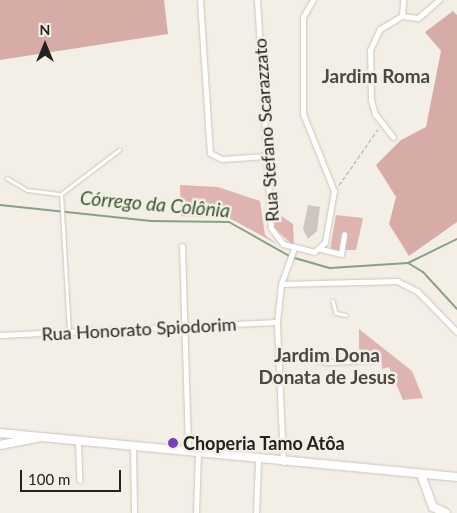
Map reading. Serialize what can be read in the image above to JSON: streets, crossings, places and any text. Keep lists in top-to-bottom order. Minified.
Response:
{"streets":{"street":["Rua Stefano Scarazzato","Rua Honorato Spiodorim"]},"districts":["Jardim Roma","Jardim Dona Donata de Jesus"],"water":["Córrego da Colônia"],"places":["Choperia Tamo Atôa"],"scale_bar":"100 m","north":"top"}
